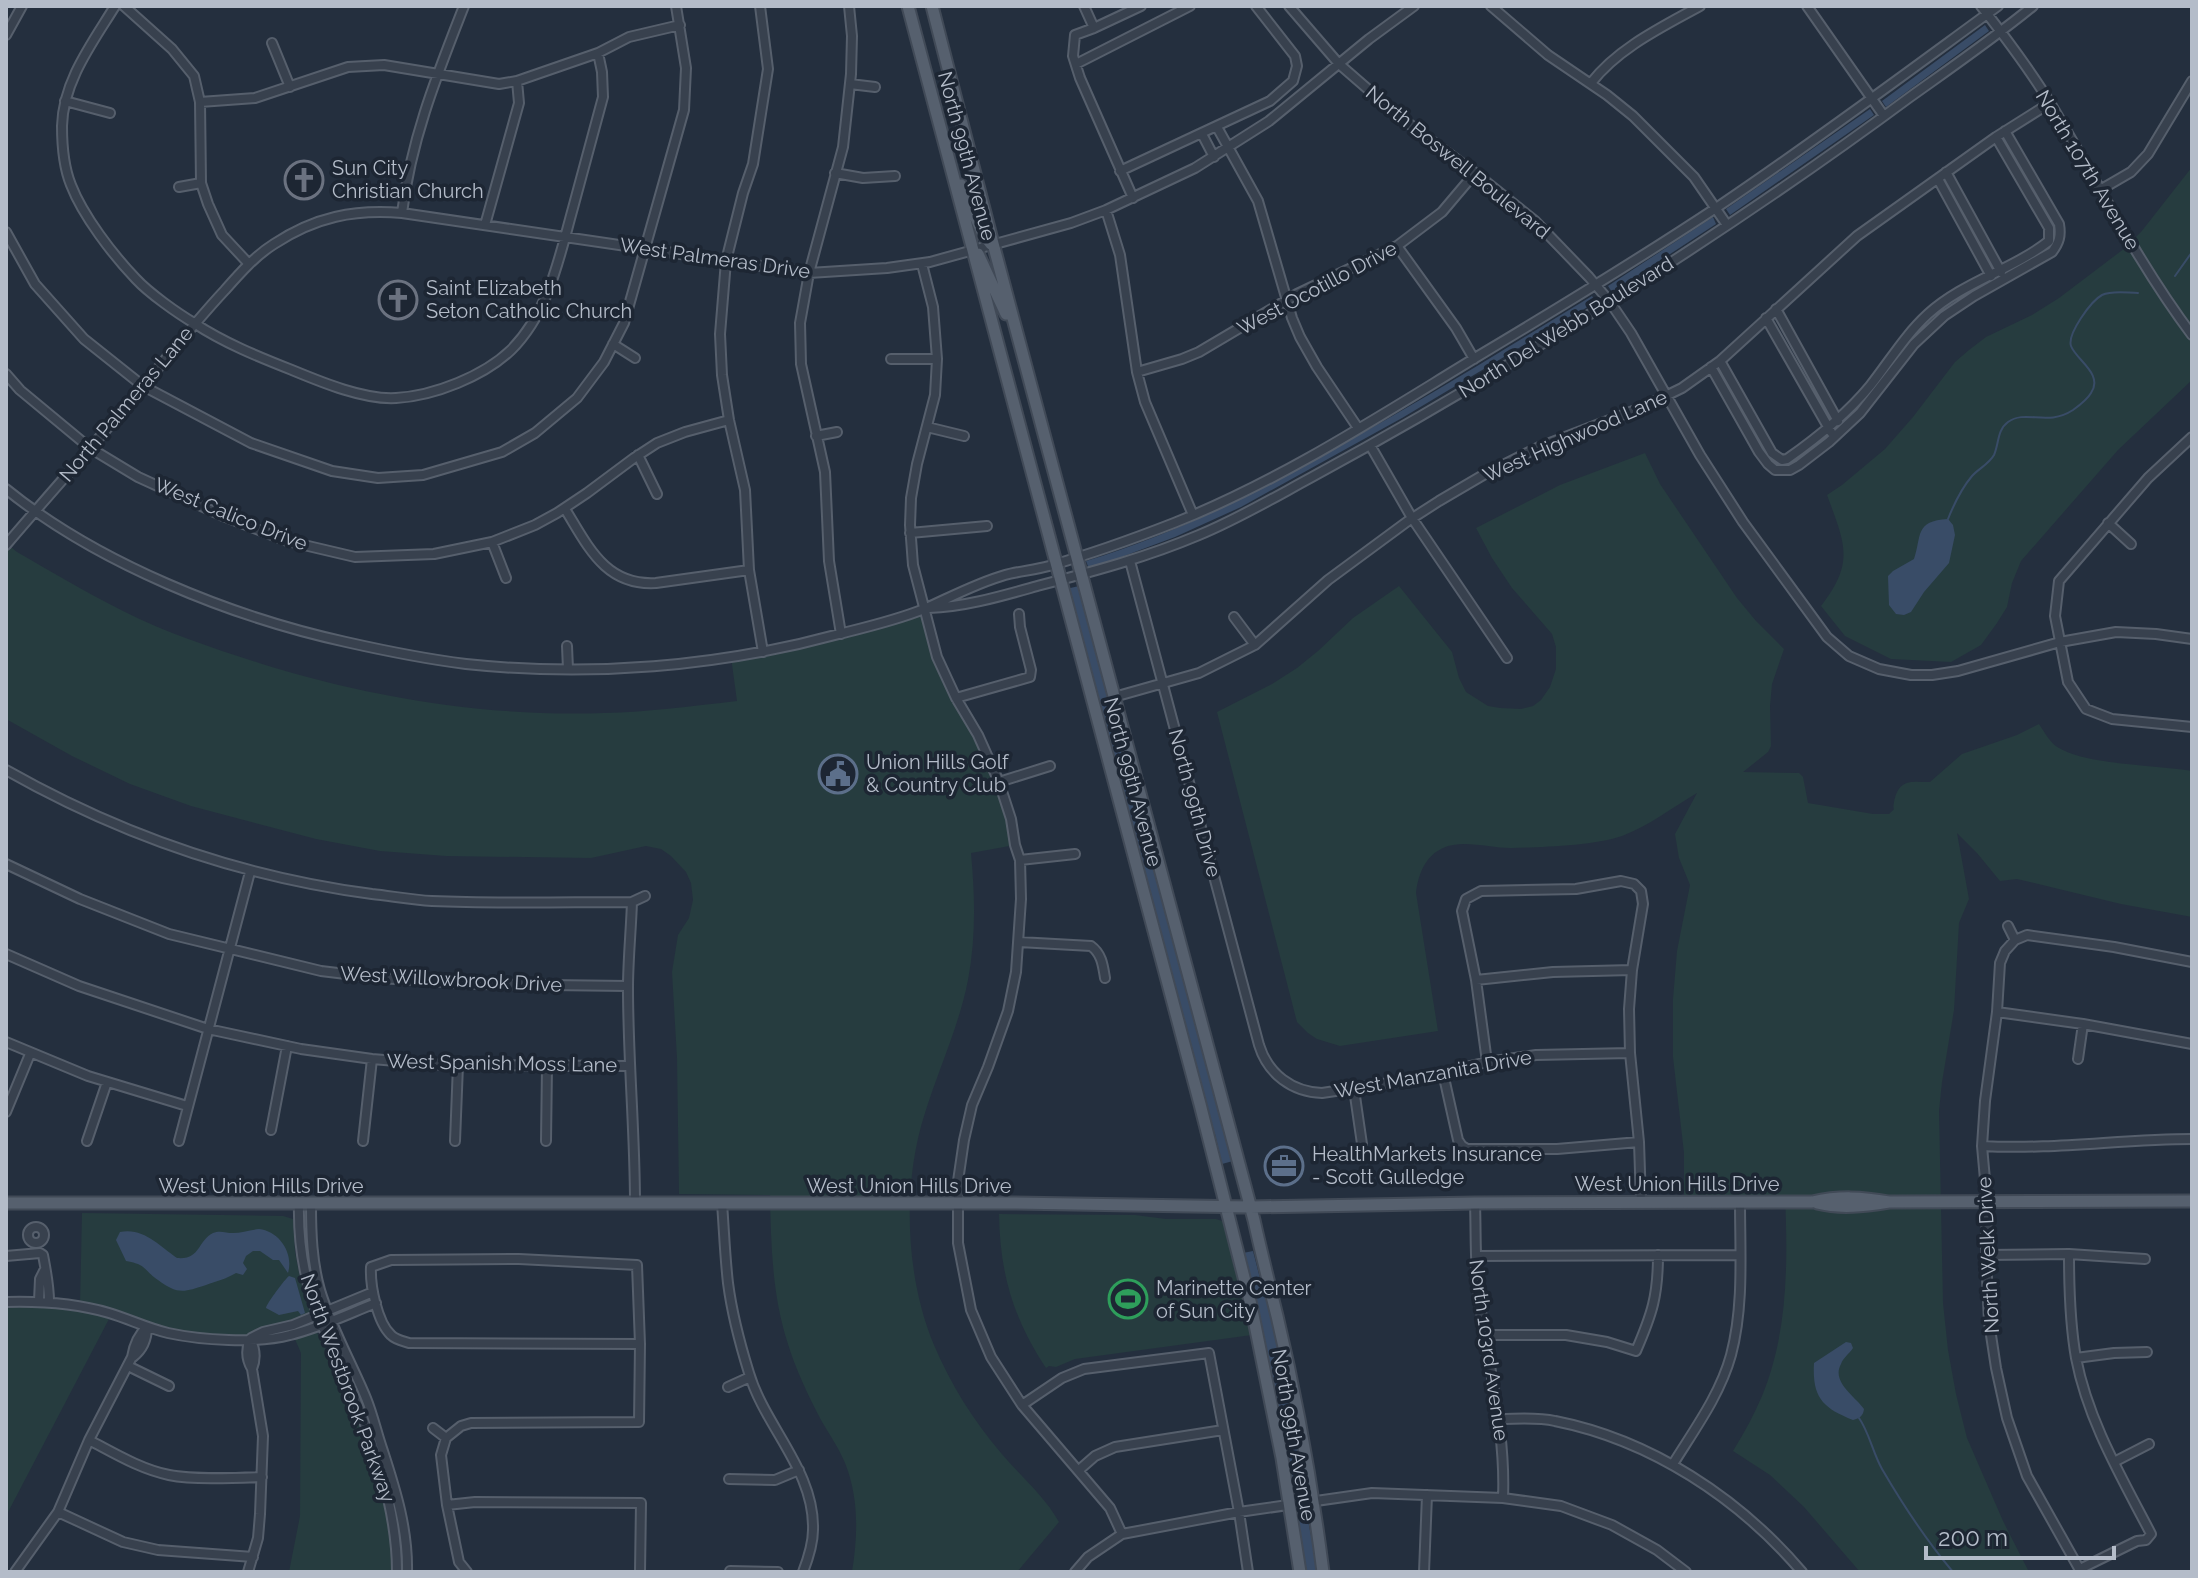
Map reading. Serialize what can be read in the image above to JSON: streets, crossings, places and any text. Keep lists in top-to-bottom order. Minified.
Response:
{"streets":{"main road":["North 99th Avenue","West Union Hills Drive"],"street":["North Boswell Boulevard","North 107th Avenue","West Palmeras Drive","West Ocotillo Drive","North Del Webb Boulevard","North Palmeras Lane","West Highwood Lane","West Calico Drive","North 99th Drive","West Willowbrook Drive","West Spanish Moss Lane","West Manzanita Drive","North Welk Drive","North 103rd Avenue","North Westbrook Parkway"]},"crossings":[["North 99th Avenue","West Palmeras Drive"],["North 99th Avenue","North Del Webb Boulevard"],["North 99th Avenue","West Highwood Lane"],["North 99th Avenue","West Union Hills Drive"],["North Boswell Boulevard","West Palmeras Drive"],["North Boswell Boulevard","West Ocotillo Drive"],["North Boswell Boulevard","North Del Webb Boulevard"],["North Boswell Boulevard","West Highwood Lane"],["North 107th Avenue","North Del Webb Boulevard"],["North 107th Avenue","West Highwood Lane"],["West Palmeras Drive","North Palmeras Lane"],["North Del Webb Boulevard","North 99th Drive"],["North Palmeras Lane","West Calico Drive"],["West Highwood Lane","North 99th Drive"],["North 99th Drive","West Manzanita Drive"],["West Union Hills Drive","North Welk Drive"],["West Union Hills Drive","North 103rd Avenue"],["West Union Hills Drive","North Westbrook Parkway"]],"places":{"church":["Sun City Christian Church","Saint Elizabeth Seton Catholic Church"],"public building":["Union Hills Golf & Country Club"],"office":["HealthMarkets Insurance - Scott Gulledge"],"sports":["Marinette Center of Sun City"]},"scale_bar":"200 m"}
